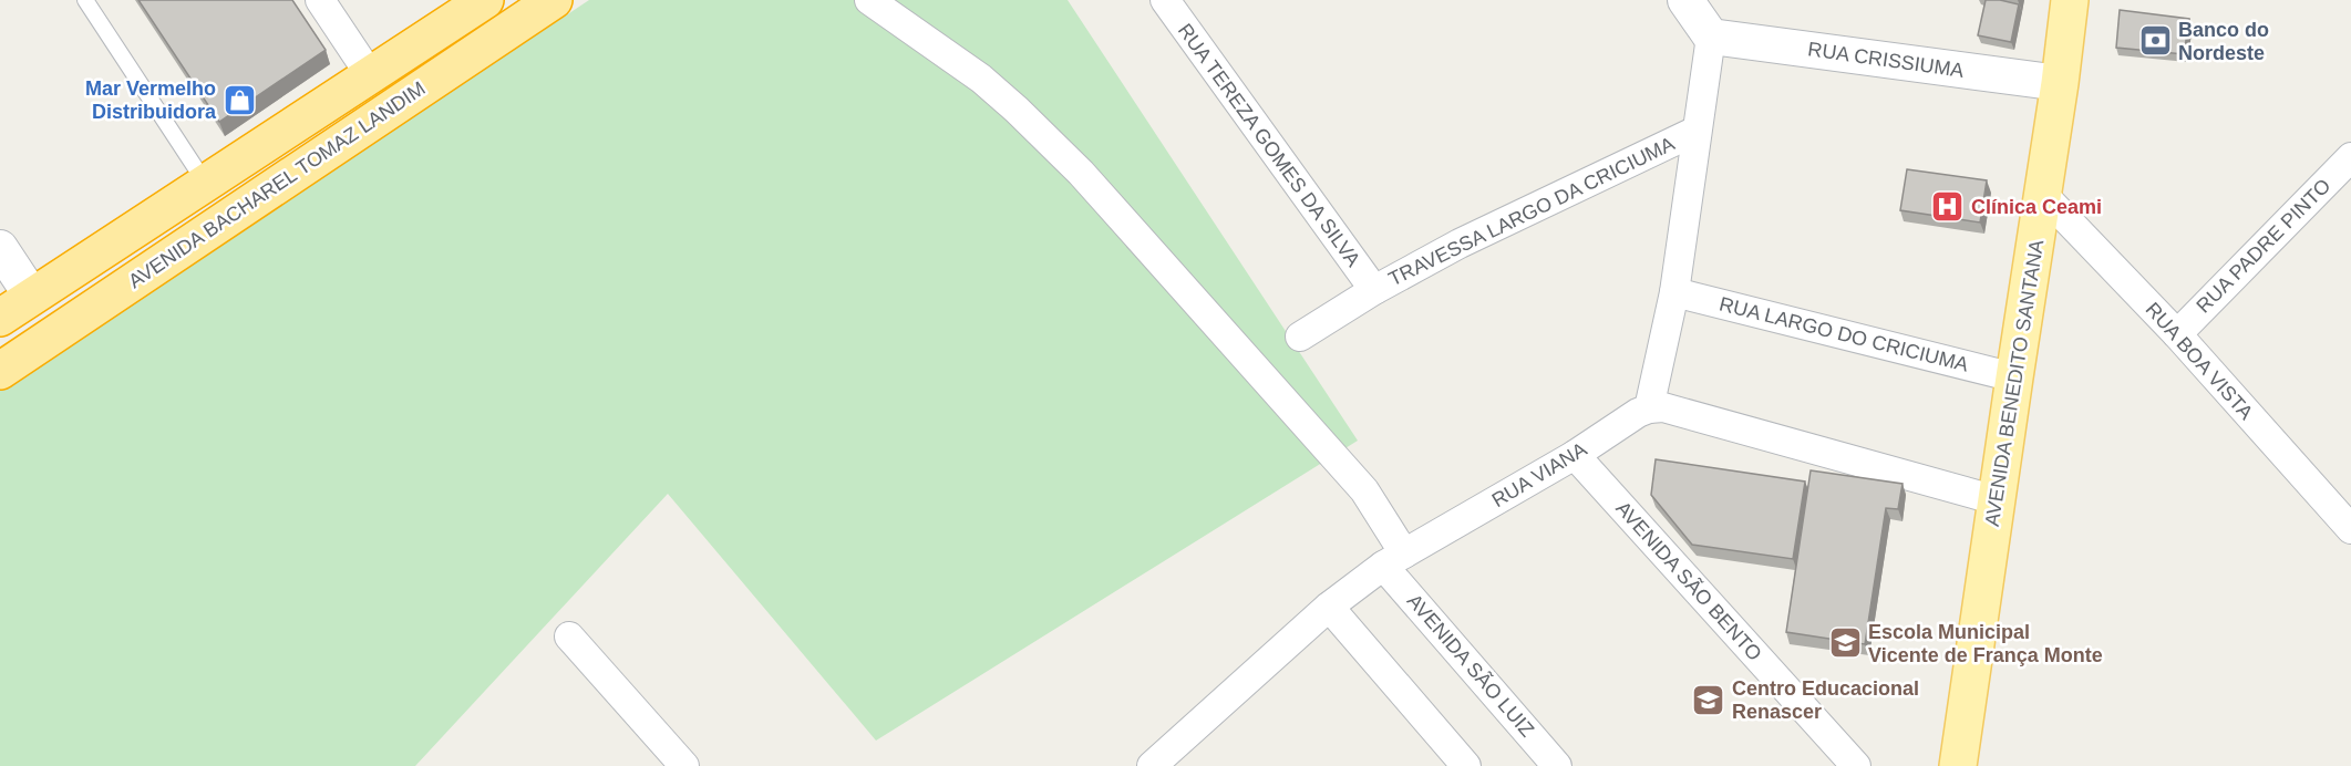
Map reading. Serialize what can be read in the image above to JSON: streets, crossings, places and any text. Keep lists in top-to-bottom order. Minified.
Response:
{"streets":{"highway":["AVENIDA BACHAREL TOMAZ LANDIM"],"main road":["AVENIDA BENEDITO SANTANA"],"street":["RUA CRISSIUMA","RUA TEREZA GOMES DA SILVA","TRAVESSA LARGO DA CRICIUMA","RUA PADRE PINTO","RUA LARGO DO CRICIUMA","RUA BOA VISTA","RUA VIANA","AVENIDA SÃO BENTO","AVENIDA SÃO LUIZ"]},"crossings":[["RUA CRISSIUMA","AVENIDA BENEDITO SANTANA"],["RUA TEREZA GOMES DA SILVA","TRAVESSA LARGO DA CRICIUMA"],["RUA PADRE PINTO","RUA BOA VISTA"],["RUA LARGO DO CRICIUMA","AVENIDA BENEDITO SANTANA"],["RUA BOA VISTA","AVENIDA BENEDITO SANTANA"],["RUA VIANA","AVENIDA SÃO BENTO"],["RUA VIANA","AVENIDA SÃO LUIZ"]],"places":{"bank":["Banco do Nordeste"],"shop":["Mar Vermelho Distribuidora"],"hospital":["Clínica Ceami"],"school or university":["Escola Municipal Vicente de França Monte","Centro Educacional Renascer"]}}
